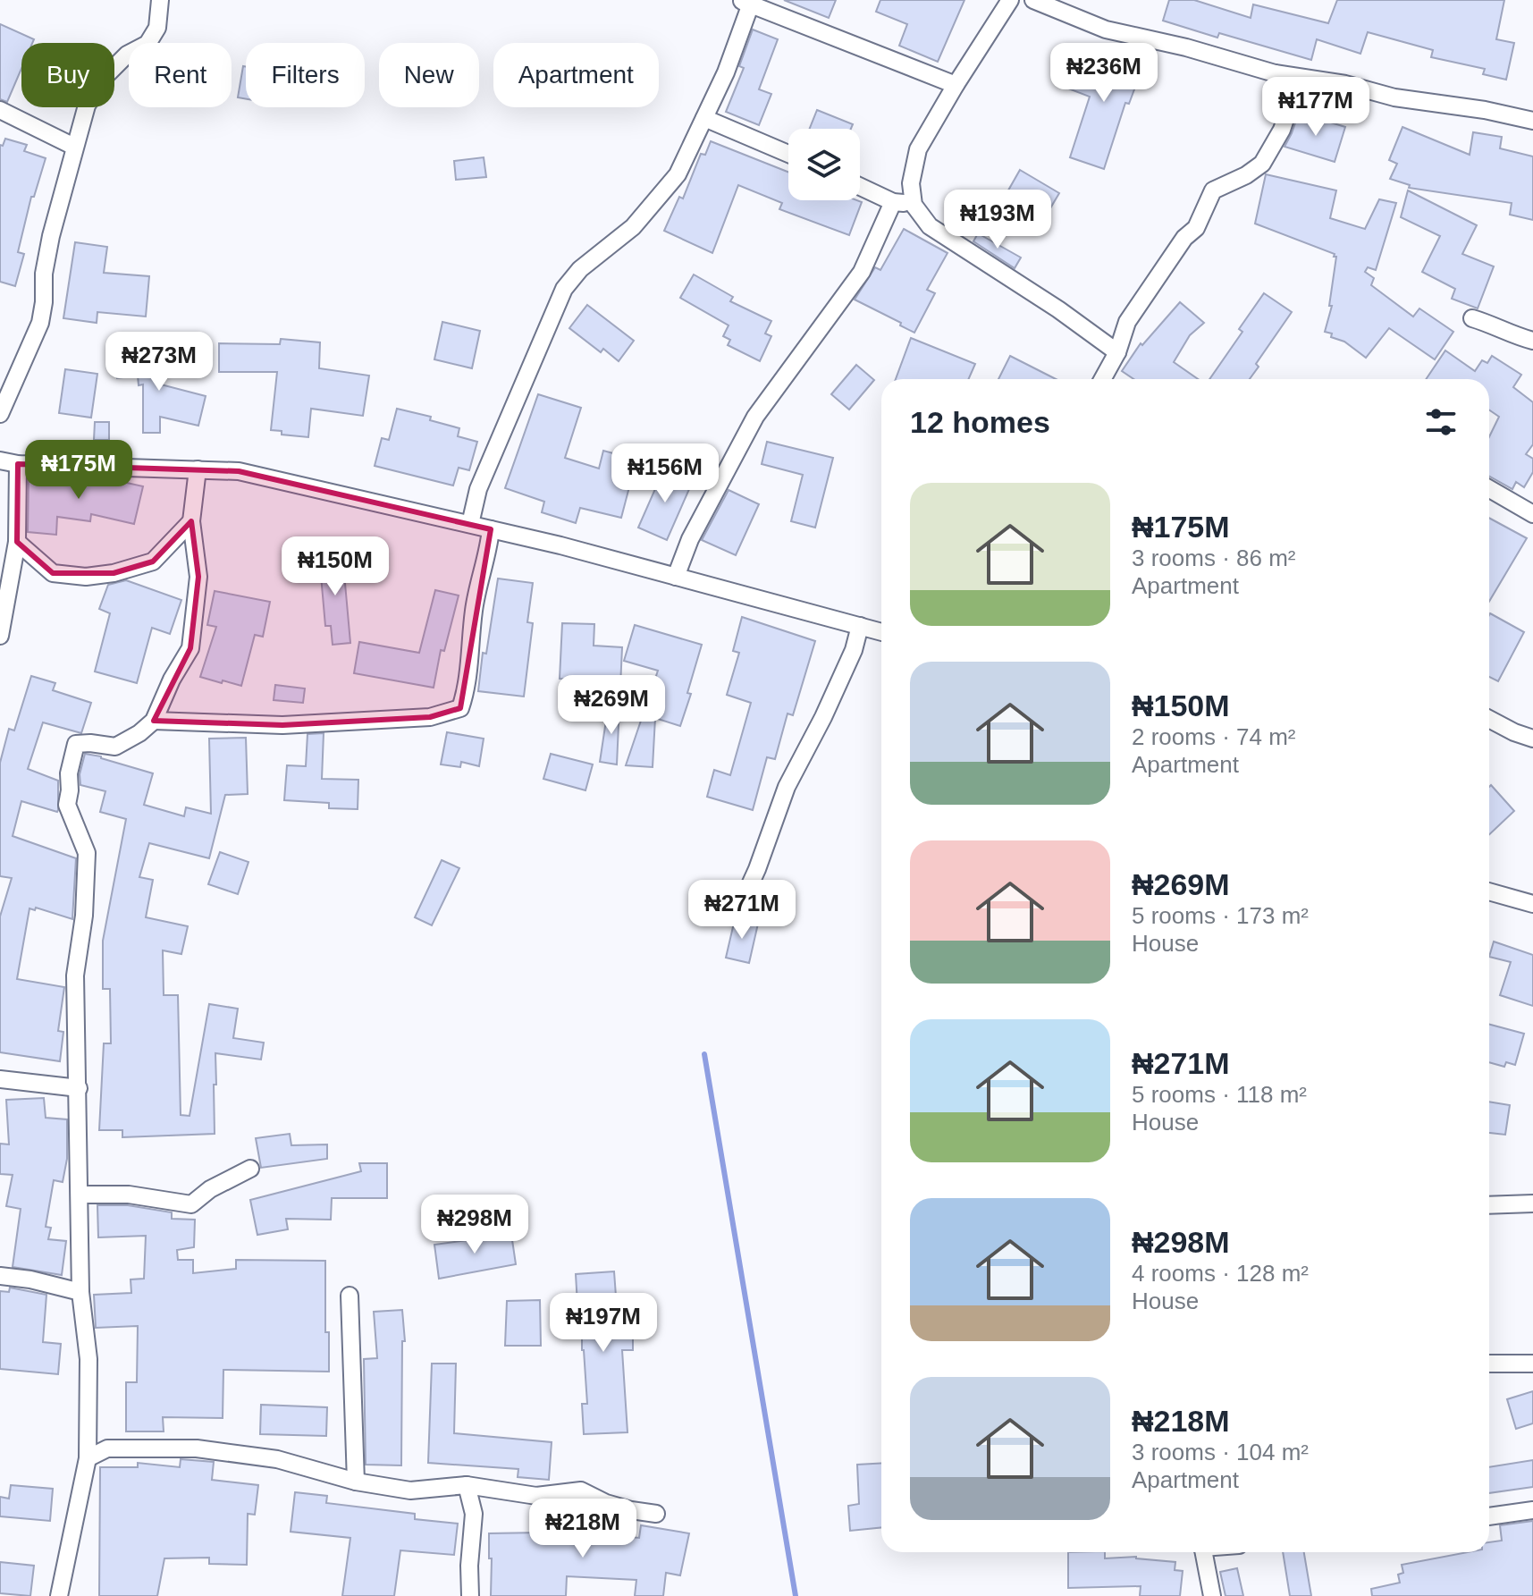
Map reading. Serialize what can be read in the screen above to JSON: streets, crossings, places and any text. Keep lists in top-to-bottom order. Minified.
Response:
{"page":{"price":["₦236M","₦177M","₦193M","₦273M","₦175M","₦156M","₦150M","₦269M","₦271M","₦298M","₦197M","₦218M"],"chip":["Buy","Rent","Filters","New","Apartment"],"heading":"12 homes","list":[{"name":"₦175M","note":"3 rooms · 86 m² · Apartment"},{"name":"₦150M","note":"2 rooms · 74 m² · Apartment"},{"name":"₦269M","note":"5 rooms · 173 m² · House"},{"name":"₦271M","note":"5 rooms · 118 m² · House"},{"name":"₦298M","note":"4 rooms · 128 m² · House"},{"name":"₦218M","note":"3 rooms · 104 m² · Apartment"}]}}
